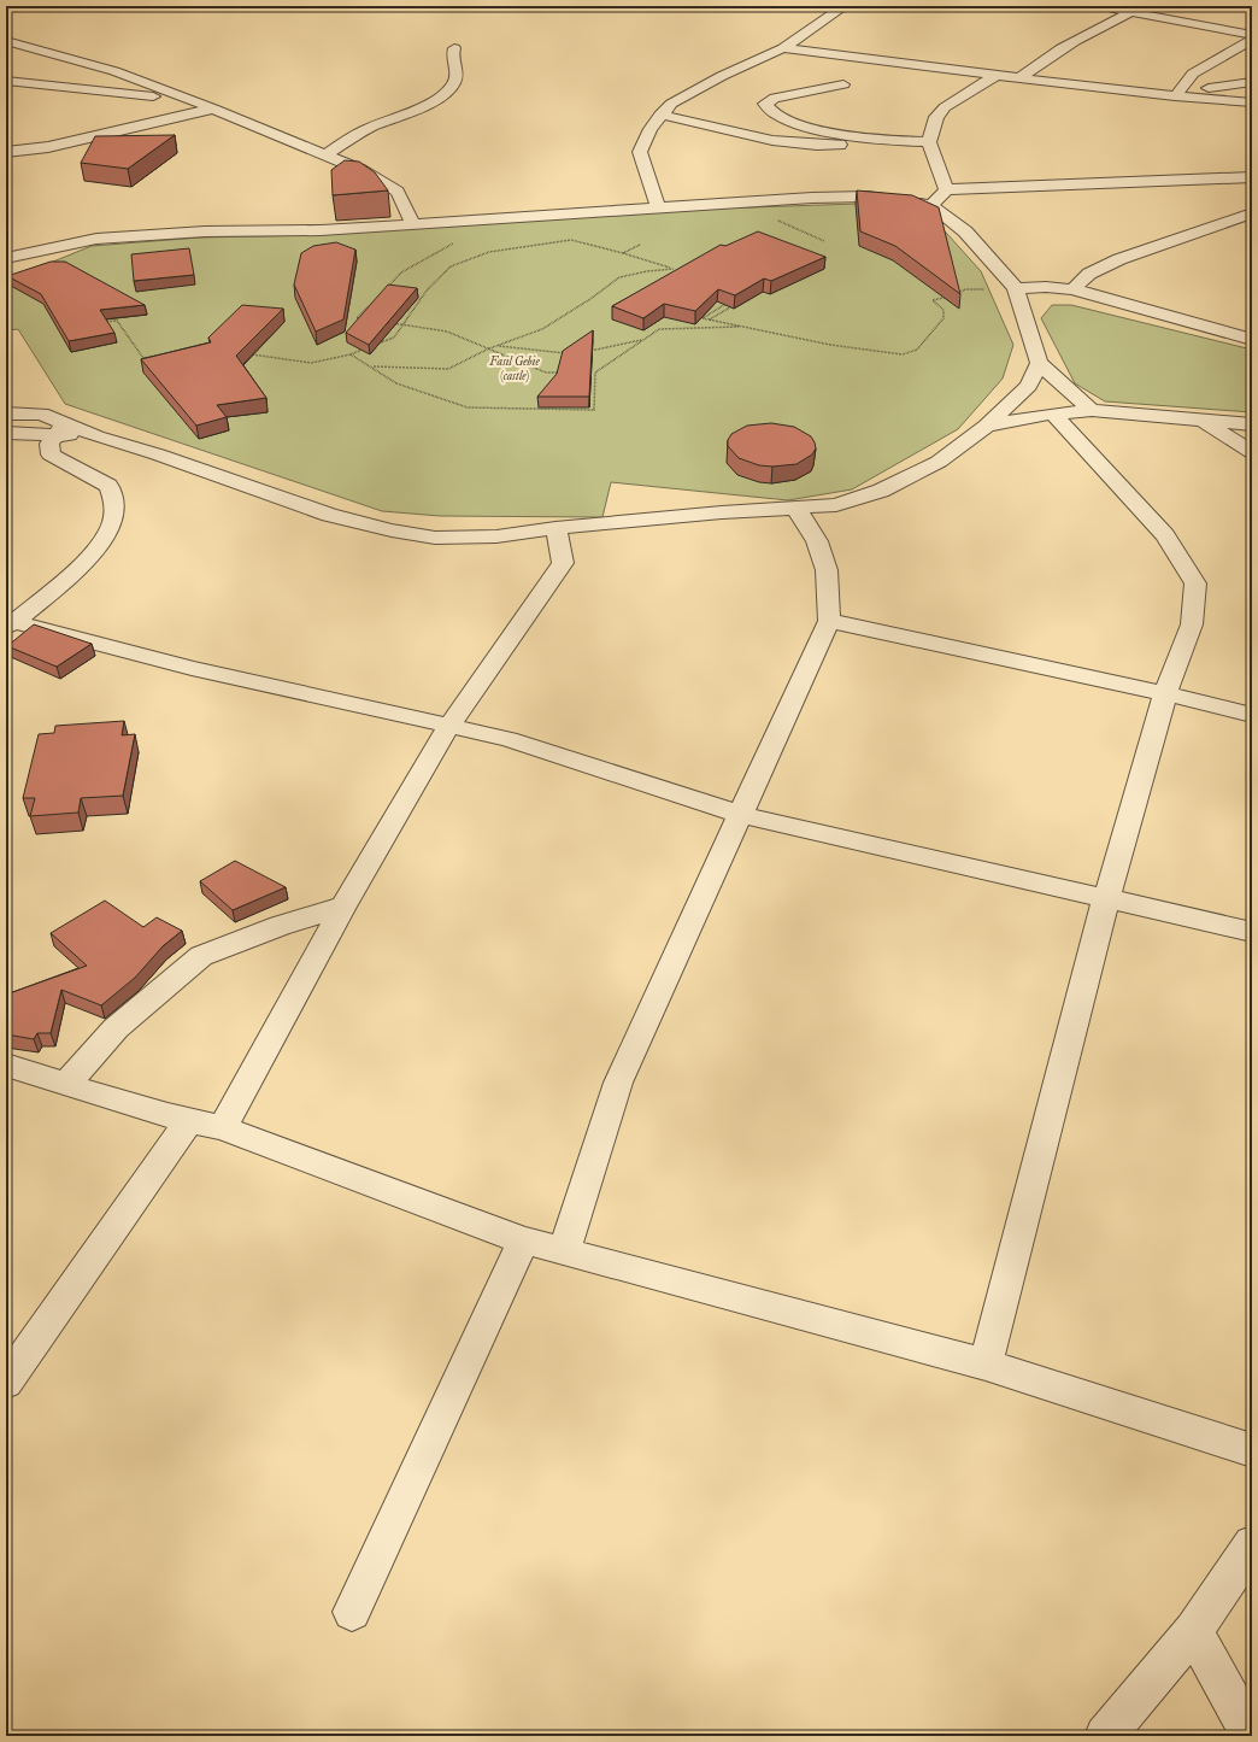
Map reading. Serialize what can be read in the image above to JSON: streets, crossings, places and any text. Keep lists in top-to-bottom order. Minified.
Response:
{"parks":["Fasil Gebie (castle)"]}
